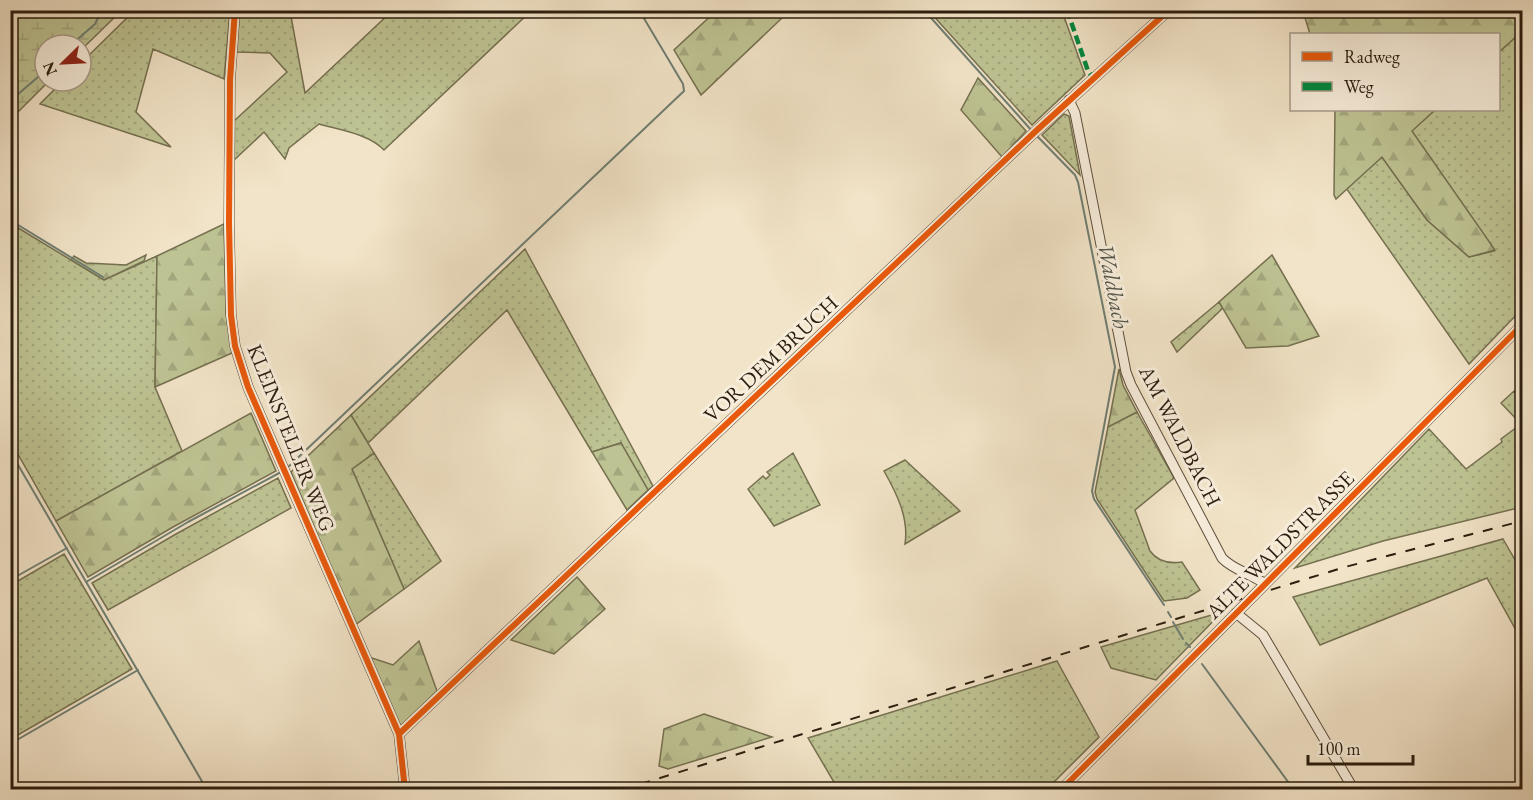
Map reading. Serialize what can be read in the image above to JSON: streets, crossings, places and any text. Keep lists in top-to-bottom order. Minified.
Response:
{"streets":{"street":["VOR DEM BRUCH","AM WALDBACH","KLEINSTELLER WEG","ALTE WALDSTRASSE"]},"crossings":[["VOR DEM BRUCH","AM WALDBACH"],["VOR DEM BRUCH","KLEINSTELLER WEG"],["AM WALDBACH","ALTE WALDSTRASSE"]],"water":["Waldbach"],"legend":["Radweg","Weg"],"scale_bar":"100 m","north":"bottom left"}
